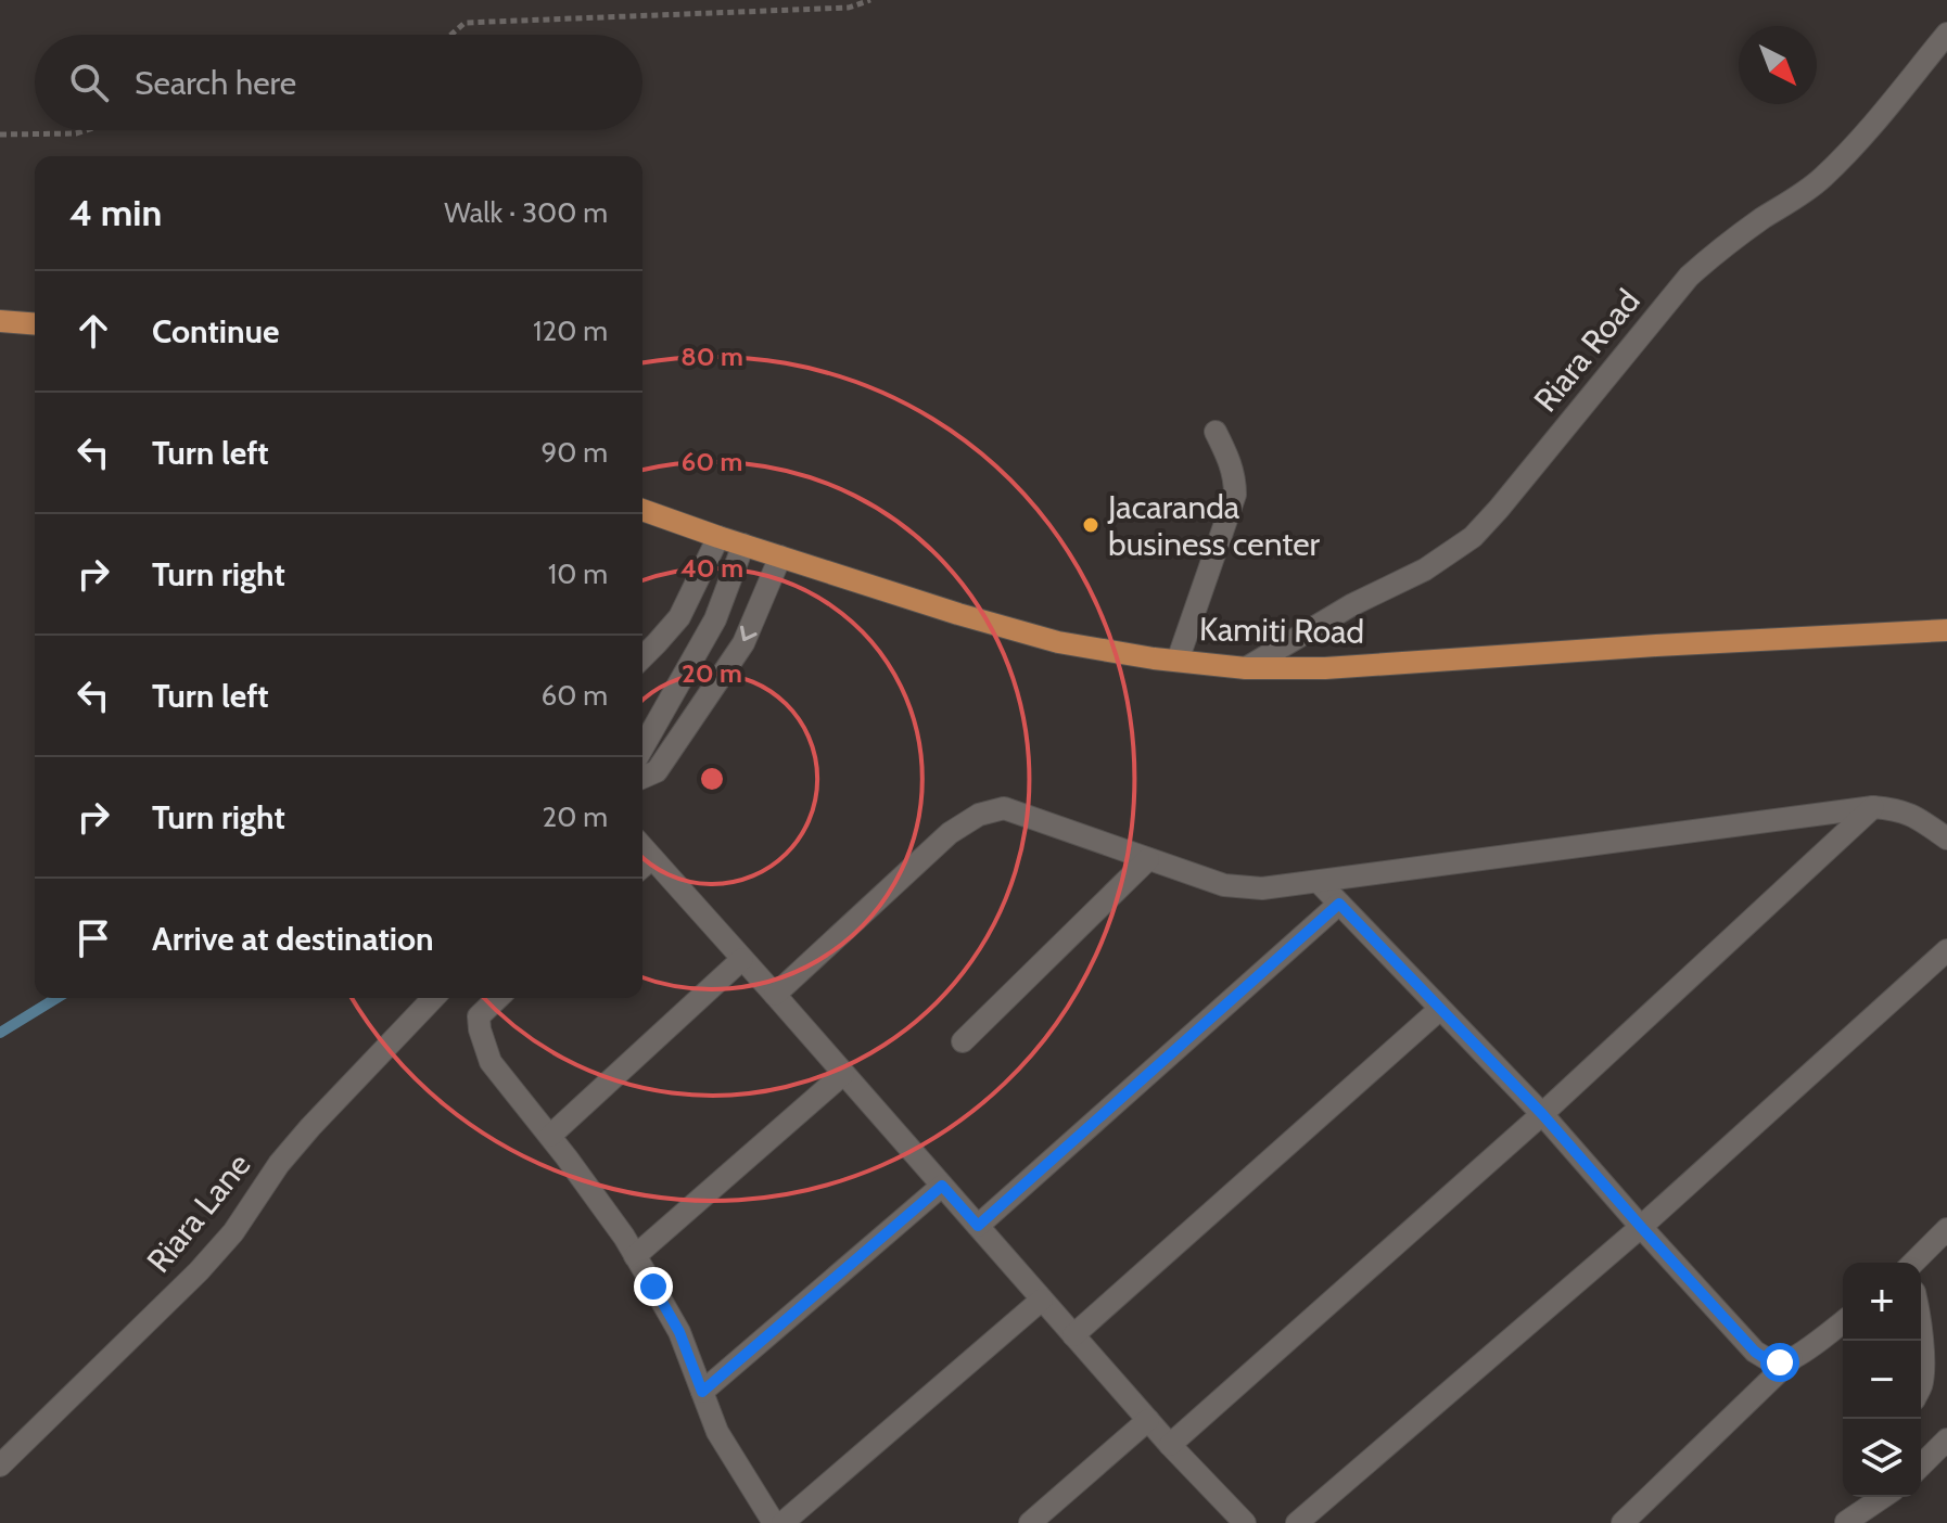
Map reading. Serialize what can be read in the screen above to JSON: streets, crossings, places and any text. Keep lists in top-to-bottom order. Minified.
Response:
{"streets":{"main road":["Kamiti Road"],"street":["Riara Road","Riara Lane"]},"crossings":[["Riara Road","Kamiti Road"]],"places":["Jacaranda business center"],"north":"bottom right","page":{"search":"Search here","heading":["4 min","Walk · 300 m"],"list":[["Continue","120 m"],["Turn left","90 m"],["Turn right","10 m"],["Turn left","60 m"],["Turn right","20 m"],"Arrive at destination"],"map_buttons":["+","−"]},"rings":["80 m","60 m","40 m","20 m"]}
